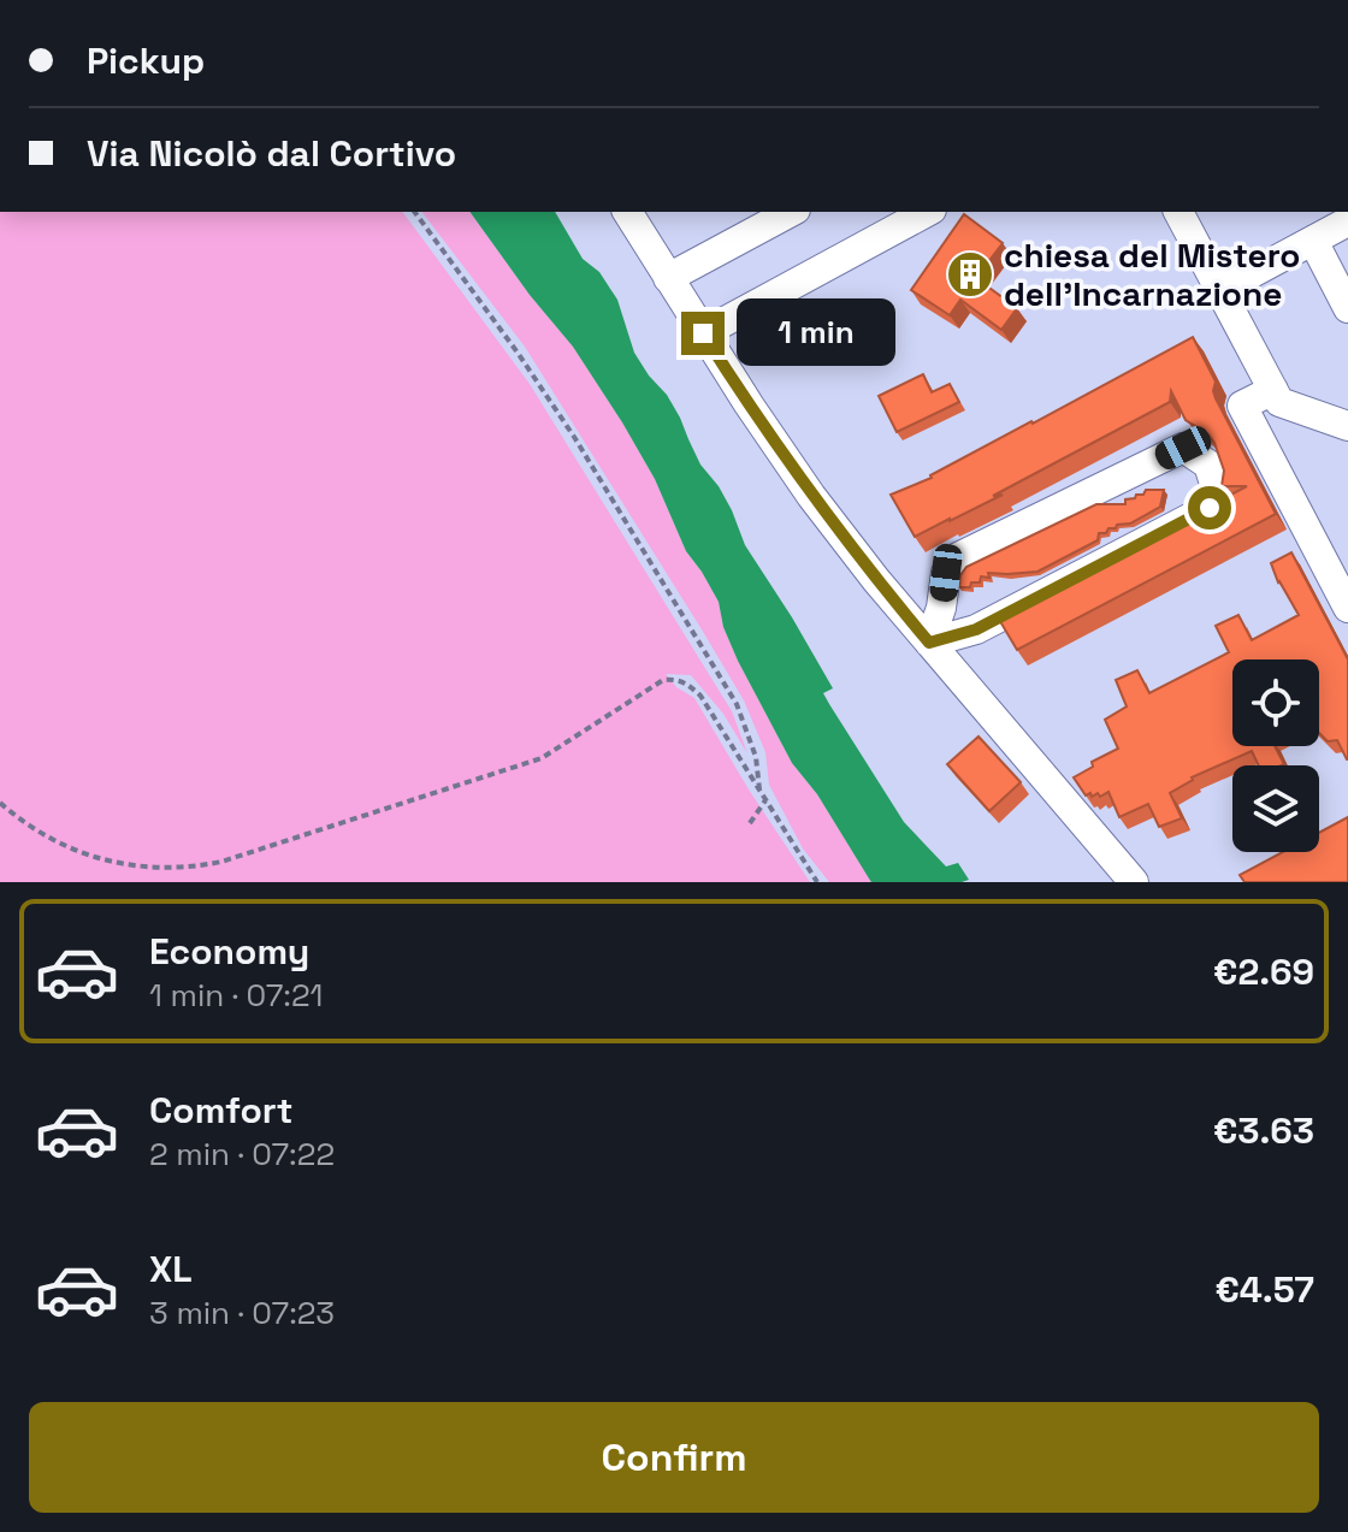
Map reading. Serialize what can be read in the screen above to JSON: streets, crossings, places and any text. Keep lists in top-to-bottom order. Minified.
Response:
{"places":{"building":["chiesa del Mistero dell'Incarnazione"]},"page":{"banner":["Pickup","Via Nicolò dal Cortivo"],"bubble":"1 min","list":[{"name":"Economy","note":"1 min · 07:21","value":"€2.69"},{"name":"Comfort","note":"2 min · 07:22","value":"€3.63"},{"name":"XL","note":"3 min · 07:23","value":"€4.57"}],"buttons":"Confirm"}}
